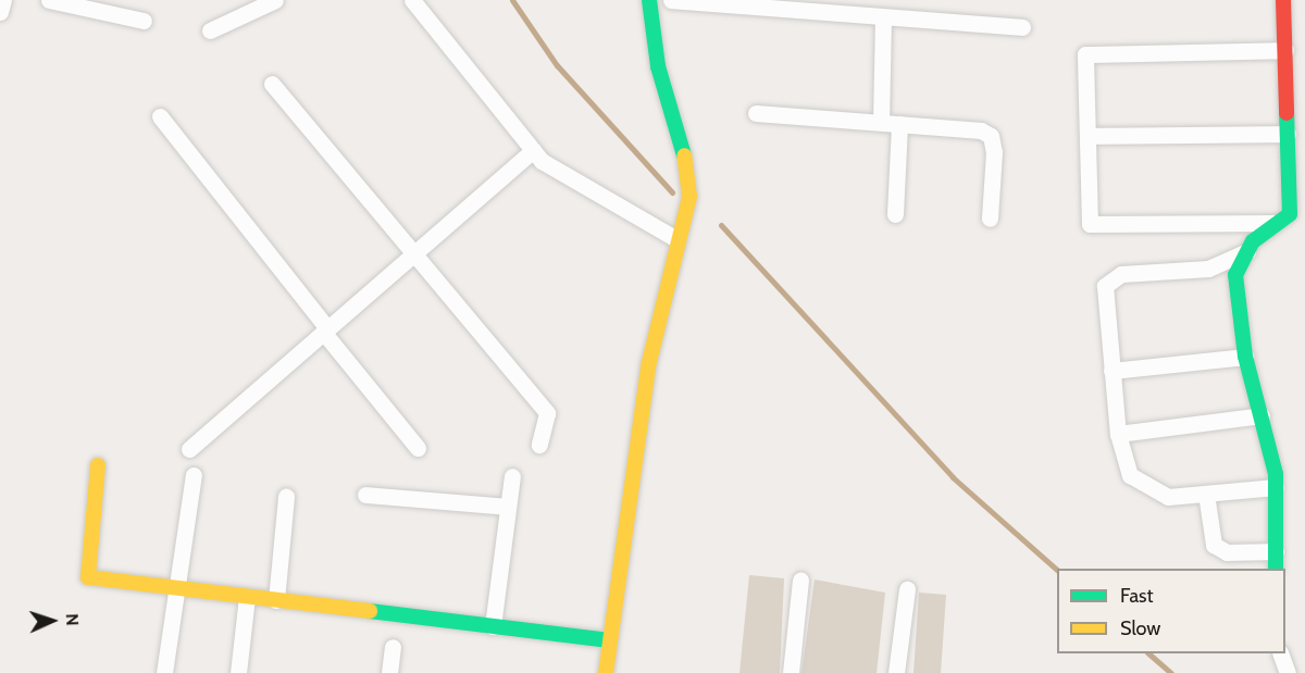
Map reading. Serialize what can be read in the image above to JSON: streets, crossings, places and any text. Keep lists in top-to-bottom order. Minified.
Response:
{"legend":["Fast","Slow"],"north":"right"}
